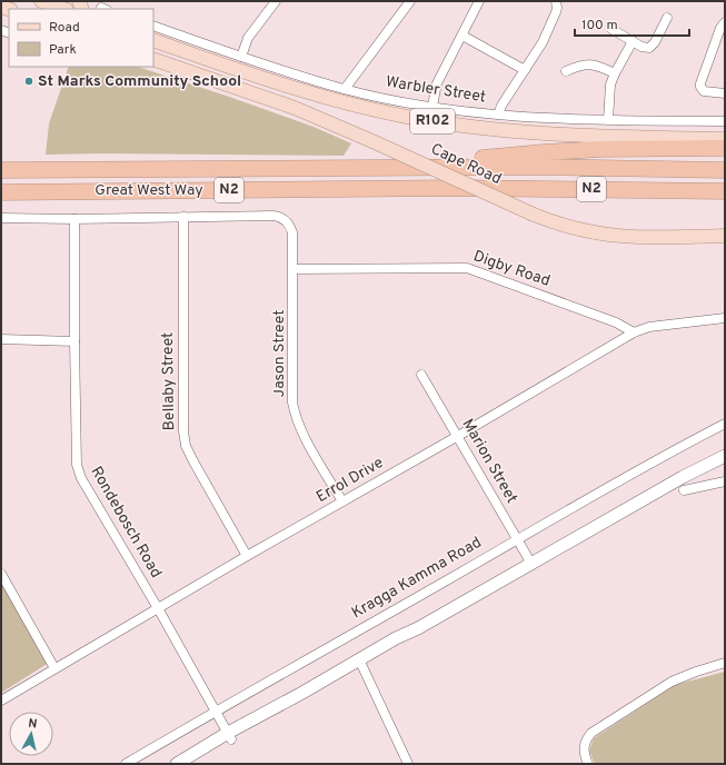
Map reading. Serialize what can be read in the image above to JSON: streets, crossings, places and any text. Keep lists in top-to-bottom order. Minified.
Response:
{"streets":{"highway":["N2","Great West Way"],"main road":["R102","Cape Road"],"street":["Warbler Street","Digby Road","Jason Street","Bellaby Street","Marion Street","Errol Drive","Rondebosch Road","Kragga Kamma Road"]},"crossings":[["N2","Great West Way"],["Great West Way","Jason Street"],["Great West Way","Bellaby Street"],["Great West Way","Rondebosch Road"],["Digby Road","Jason Street"],["Digby Road","Errol Drive"],["Jason Street","Errol Drive"],["Bellaby Street","Errol Drive"],["Marion Street","Errol Drive"],["Marion Street","Kragga Kamma Road"],["Errol Drive","Rondebosch Road"],["Rondebosch Road","Kragga Kamma Road"]],"places":["St Marks Community School"],"legend":["Road","Park"],"scale_bar":"100 m","north":"top"}
